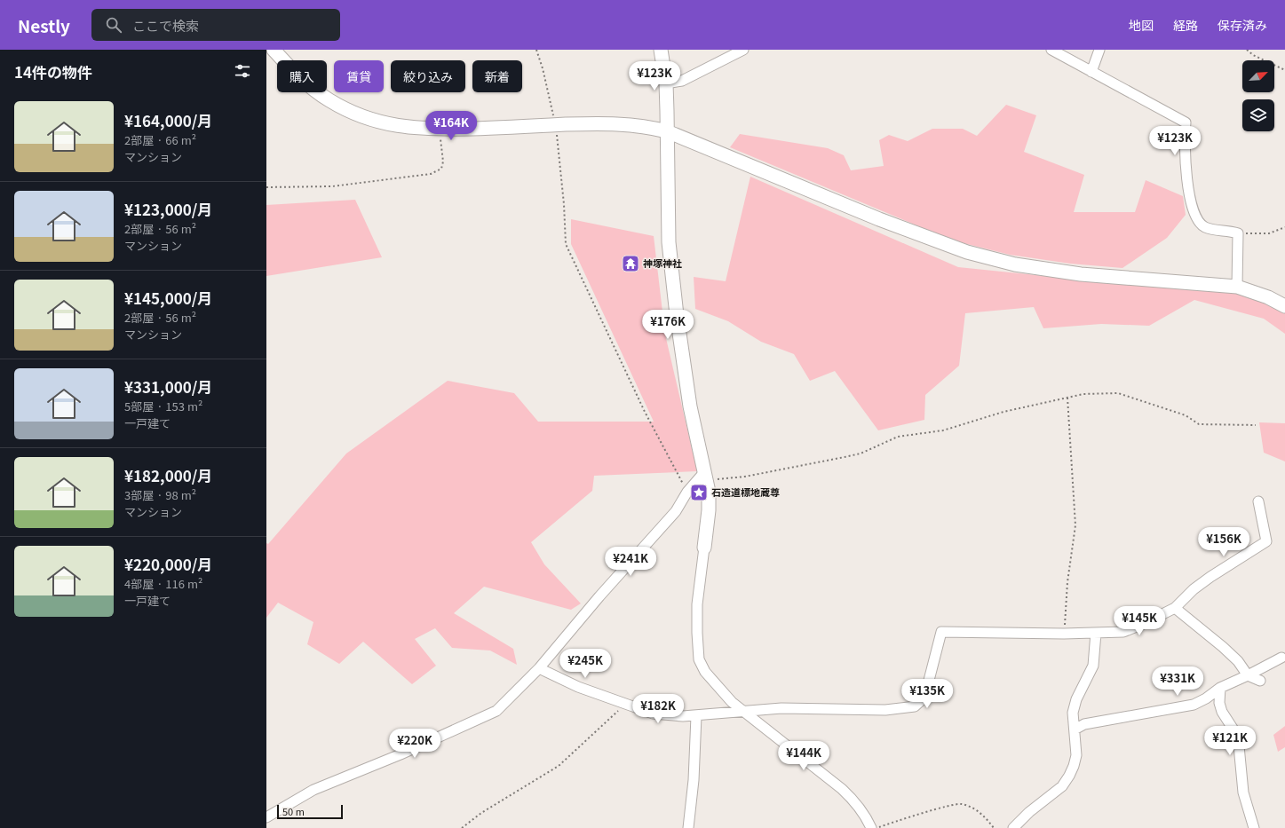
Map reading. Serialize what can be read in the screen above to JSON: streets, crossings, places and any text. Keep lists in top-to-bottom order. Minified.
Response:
{"places":{"temple":["神塚神社"],"place":["石造道標地蔵尊"]},"scale_bar":"50 m","north":"top right","page":{"header":"Nestly","search":"ここで検索","nav":["地図","経路","保存済み"],"heading":"14件の物件","chip":["購入","賃貸","絞り込み","新着"],"price":["¥123K","¥164K","¥123K","¥176K","¥156K","¥241K","¥145K","¥245K","¥331K","¥135K","¥182K","¥121K","¥220K","¥144K"],"list":[{"name":"¥164,000/月","note":"2部屋 · 66 m² · マンション"},{"name":"¥123,000/月","note":"2部屋 · 56 m² · マンション"},{"name":"¥145,000/月","note":"2部屋 · 56 m² · マンション"},{"name":"¥331,000/月","note":"5部屋 · 153 m² · 一戸建て"},{"name":"¥182,000/月","note":"3部屋 · 98 m² · マンション"},{"name":"¥220,000/月","note":"4部屋 · 116 m² · 一戸建て"}],"scale":"50 m"}}
